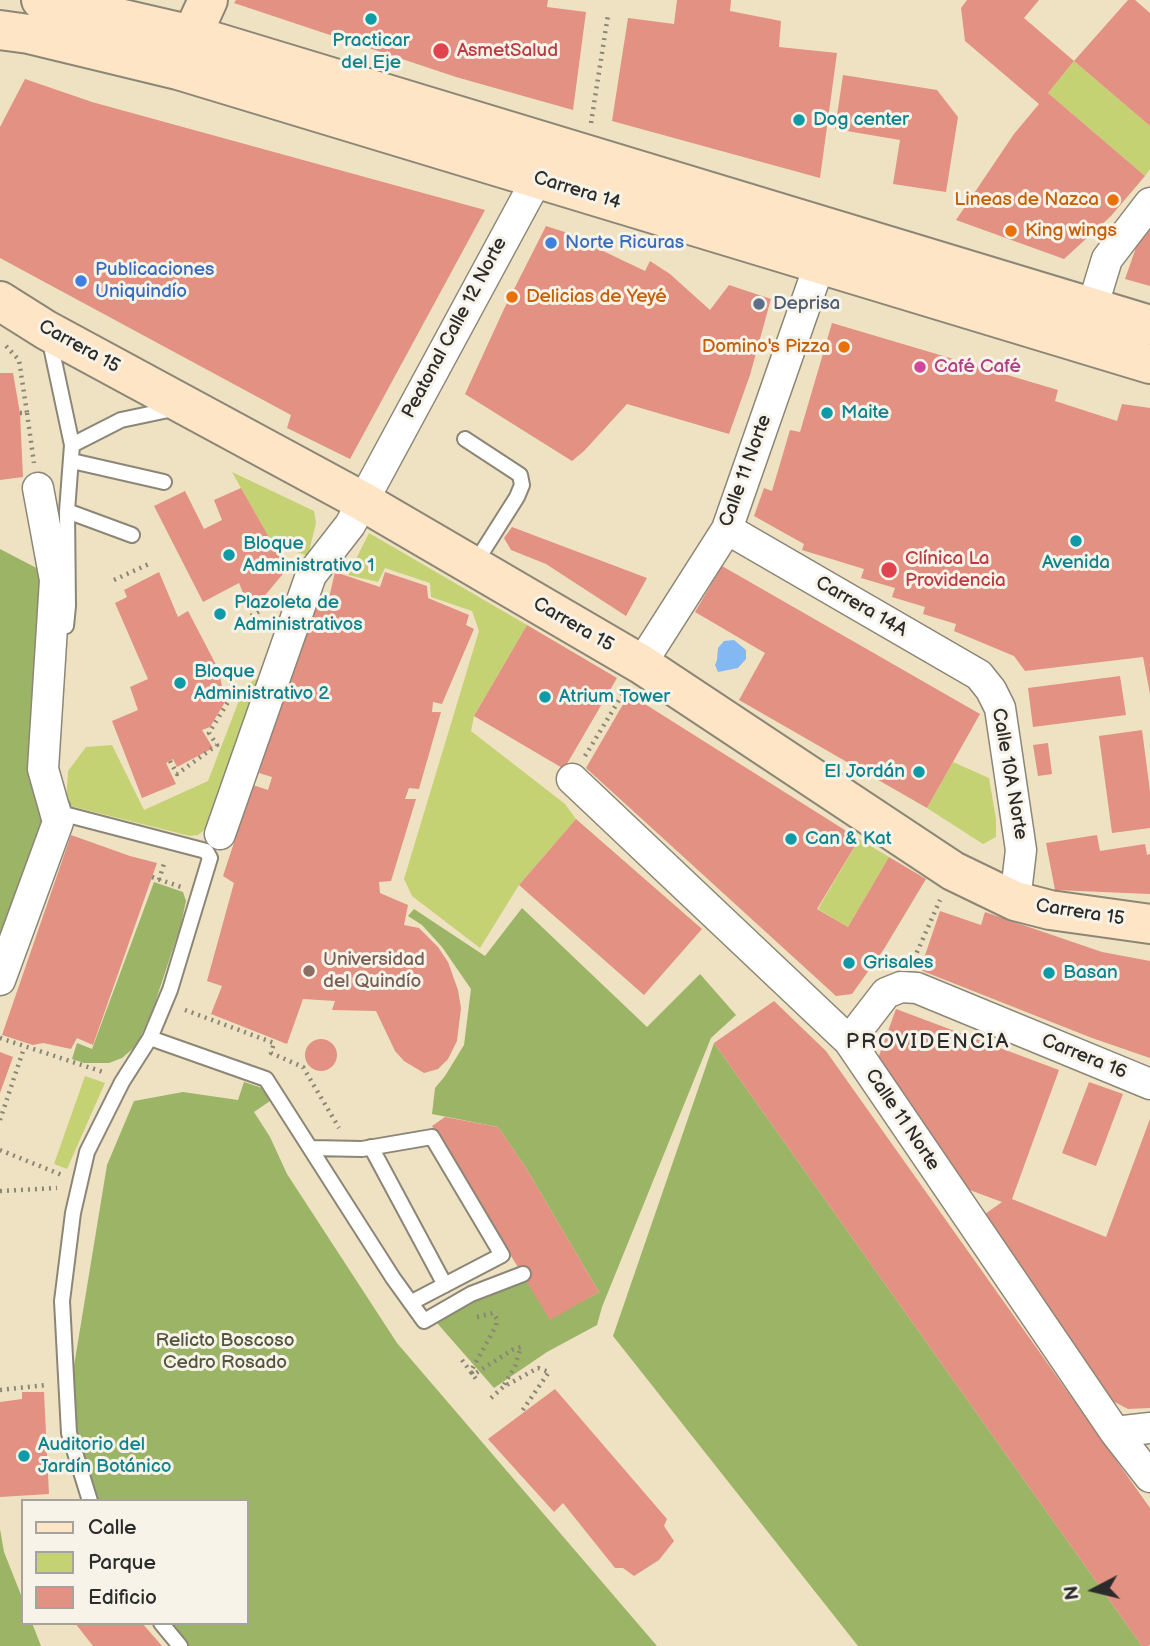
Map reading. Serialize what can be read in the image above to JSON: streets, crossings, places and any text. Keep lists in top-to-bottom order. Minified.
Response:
{"streets":{"main road":["Carrera 14","Carrera 15"],"street":["Peatonal Calle 12 Norte","Calle 11 Norte","Carrera 14A","Calle 10A Norte","Carrera 16"]},"crossings":[["Carrera 14","Peatonal Calle 12 Norte"],["Carrera 14","Calle 11 Norte"],["Peatonal Calle 12 Norte","Carrera 15"],["Carrera 15","Calle 11 Norte"],["Carrera 15","Calle 10A Norte"],["Calle 11 Norte","Carrera 14A"],["Carrera 14A","Calle 10A Norte"]],"districts":["PROVIDENCIA"],"parks":["Relicto Boscoso Cedro Rosado"],"places":["Practicar del Eje","AsmetSalud","Dog center","Lineas de Nazca","King wings","Norte Ricuras","Publicaciones Uniquindío","Delicias de Yeyé","Deprisa","Domino's Pizza","Café Café","Maite","Avenida","Bloque Administrativo 1","Clínica La Providencia","Plazoleta de Administrativos","Bloque Administrativo 2","Atrium Tower","El Jordán","Can & Kat","Grisales","Universidad del Quindío","Basan","Auditorio del Jardín Botánico"],"legend":["Calle","Parque","Edificio"],"north":"left"}
